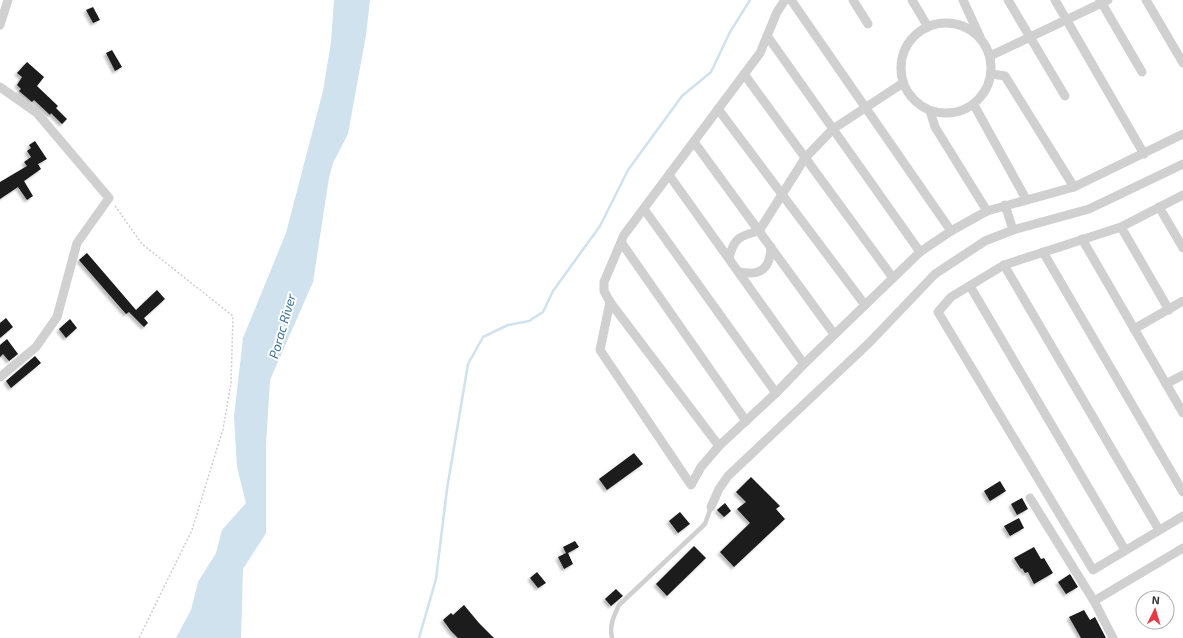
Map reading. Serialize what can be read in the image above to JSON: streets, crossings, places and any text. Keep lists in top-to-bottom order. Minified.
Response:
{"water":["Porac River"],"north":"top"}
